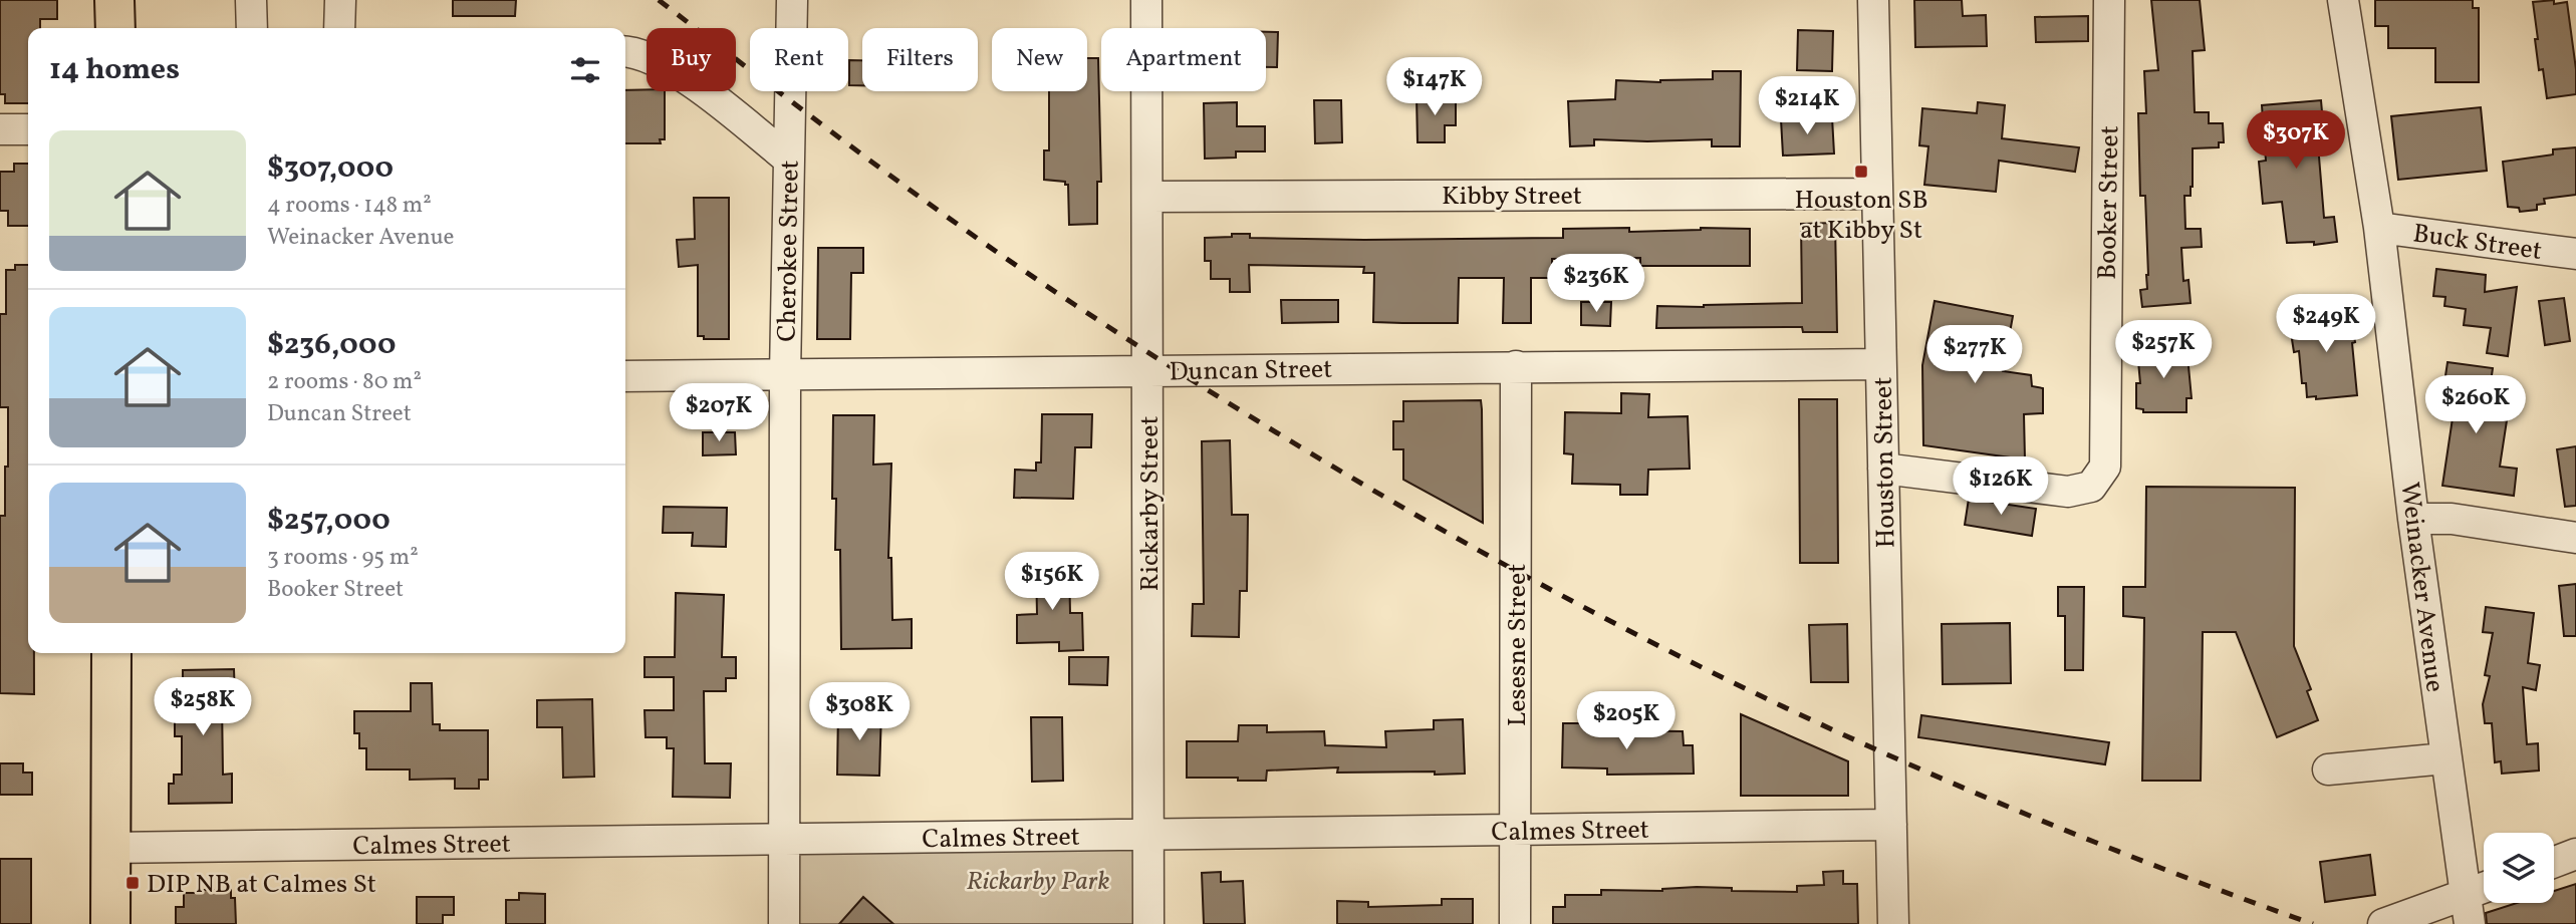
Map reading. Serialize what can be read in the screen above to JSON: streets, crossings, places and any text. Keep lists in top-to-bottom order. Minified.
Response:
{"streets":{"street":["Kibby Street","Booker Street","Buck Street","Cherokee Street","Duncan Street","Houston Street","Rickarby Street","Weinacker Avenue","Lesesne Street","Calmes Street"]},"crossings":[["Kibby Street","Houston Street"],["Kibby Street","Rickarby Street"],["Booker Street","Houston Street"],["Buck Street","Weinacker Avenue"],["Cherokee Street","Duncan Street"],["Cherokee Street","Calmes Street"],["Duncan Street","Houston Street"],["Duncan Street","Rickarby Street"],["Duncan Street","Lesesne Street"],["Houston Street","Calmes Street"],["Rickarby Street","Calmes Street"],["Lesesne Street","Calmes Street"]],"parks":["Rickarby Park"],"places":{"transit":["Houston SB at Kibby St","DIP NB at Calmes St"]},"page":{"chip":["Buy","Rent","Filters","New","Apartment"],"heading":"14 homes","price":["$147K","$214K","$307K","$236K","$249K","$257K","$277K","$260K","$207K","$126K","$156K","$258K","$308K","$205K"],"list":[{"name":"$307,000","note":"4 rooms · 148 m² · Weinacker Avenue"},{"name":"$236,000","note":"2 rooms · 80 m² · Duncan Street"},{"name":"$257,000","note":"3 rooms · 95 m² · Booker Street"}]}}
